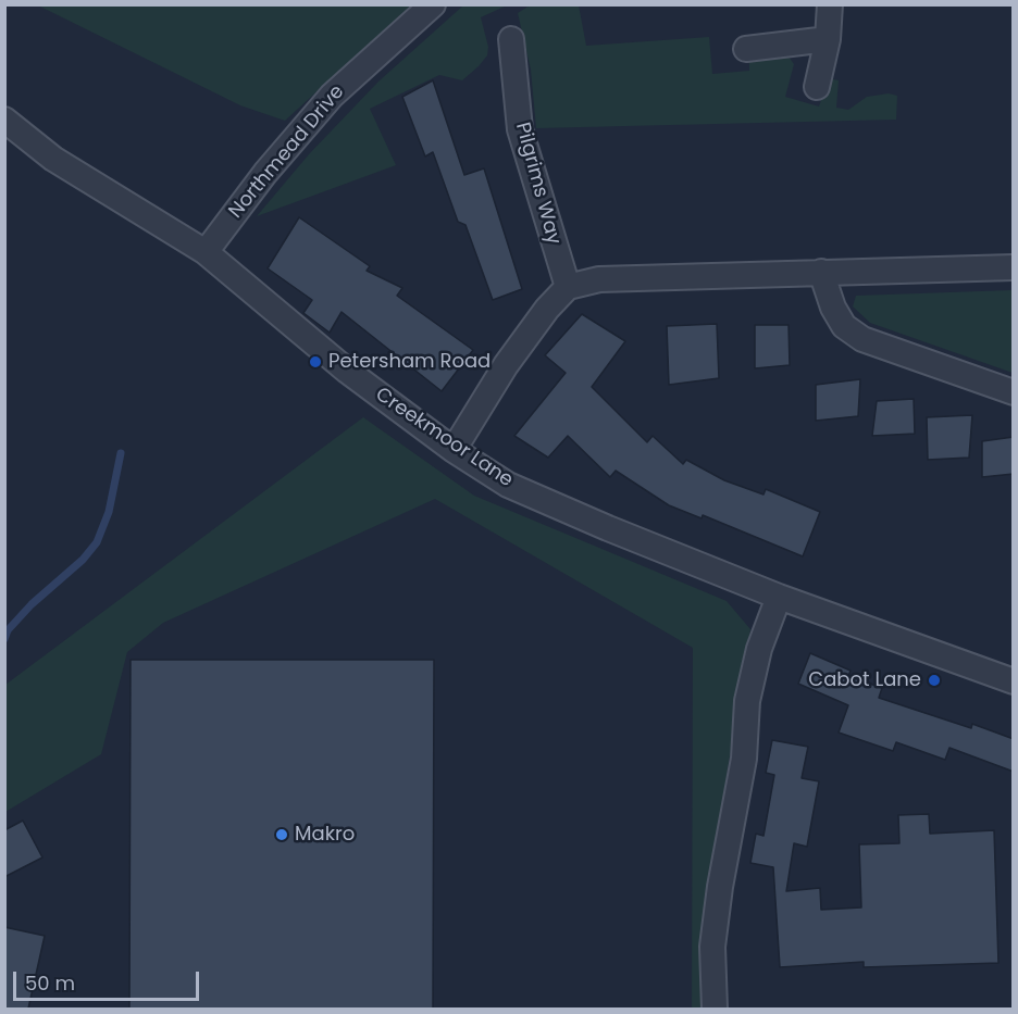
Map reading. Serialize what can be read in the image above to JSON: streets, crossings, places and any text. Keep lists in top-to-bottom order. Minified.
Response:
{"streets":{"street":["Northmead Drive","Pilgrims Way","Creekmoor Lane"]},"crossings":[["Northmead Drive","Creekmoor Lane"]],"places":["Petersham Road","Cabot Lane","Makro"],"scale_bar":"50 m"}
